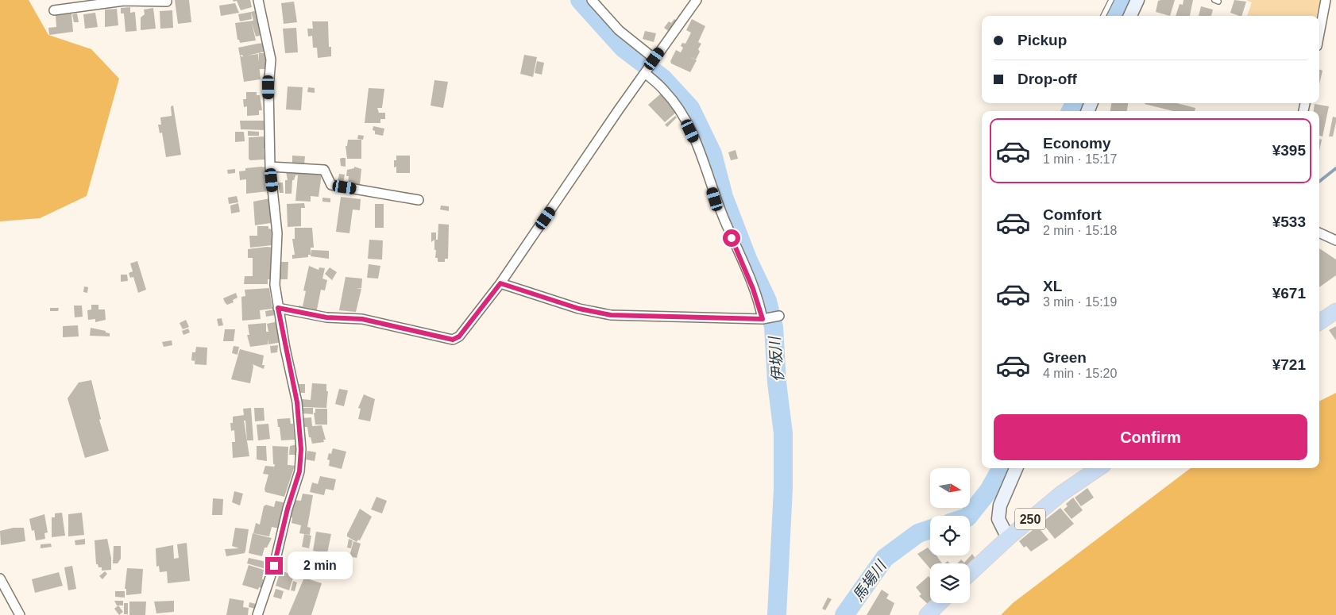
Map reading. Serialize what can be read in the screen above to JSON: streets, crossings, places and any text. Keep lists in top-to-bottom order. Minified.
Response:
{"streets":{"highway":["250"]},"water":["伊坂川","馬場川"],"north":"right","page":{"banner":["Pickup","Drop-off"],"list":[{"name":"Economy","note":"1 min · 15:17","value":"¥395"},{"name":"Comfort","note":"2 min · 15:18","value":"¥533"},{"name":"XL","note":"3 min · 15:19","value":"¥671"},{"name":"Green","note":"4 min · 15:20","value":"¥721"}],"buttons":"Confirm","bubble":"2 min"}}
